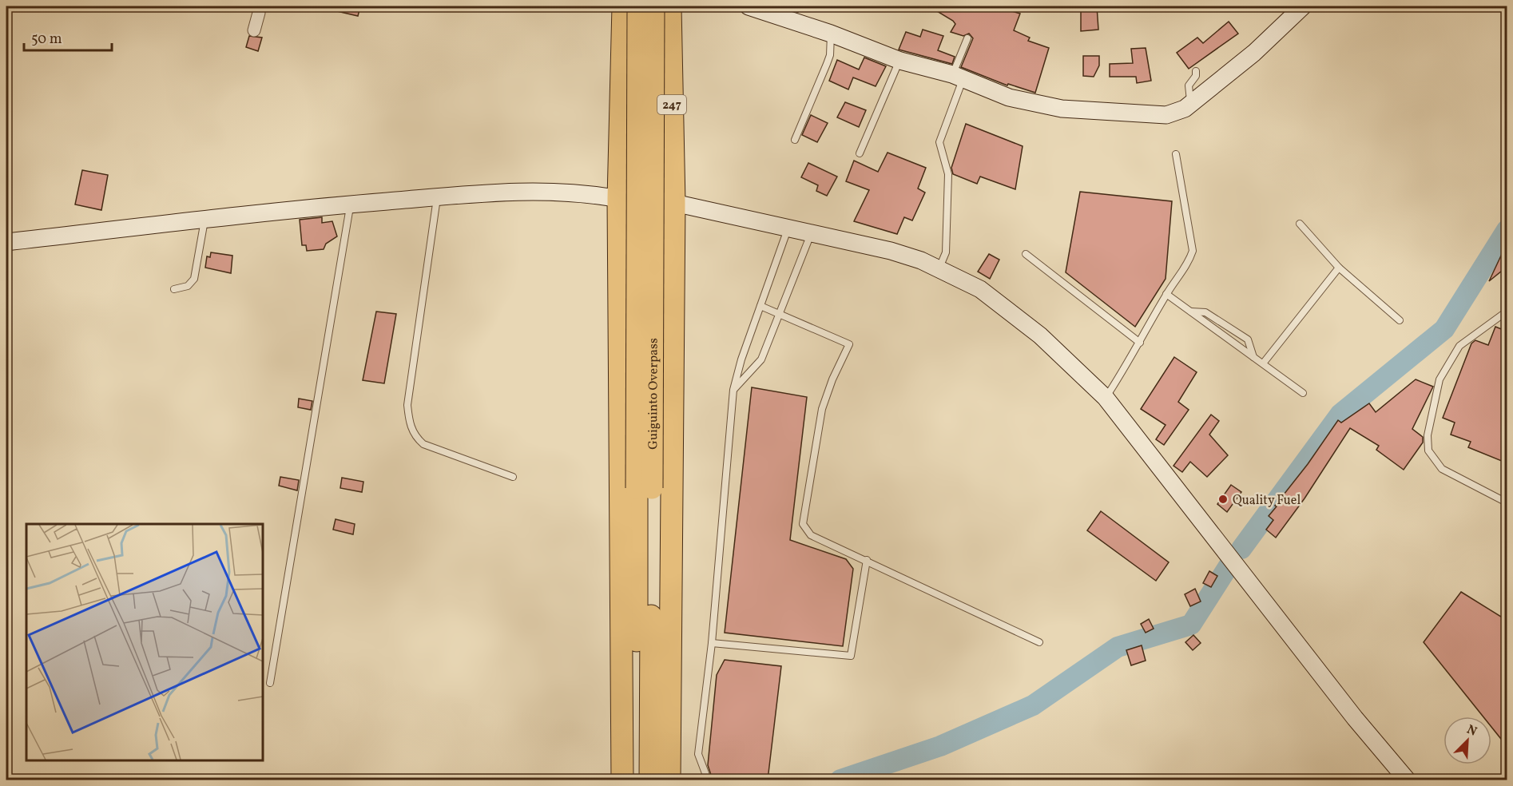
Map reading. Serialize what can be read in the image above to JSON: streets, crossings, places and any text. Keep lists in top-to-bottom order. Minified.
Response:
{"streets":{"highway":["247","Guiguinto Overpass"]},"places":["Quality Fuel"],"scale_bar":"50 m","north":"top right"}
